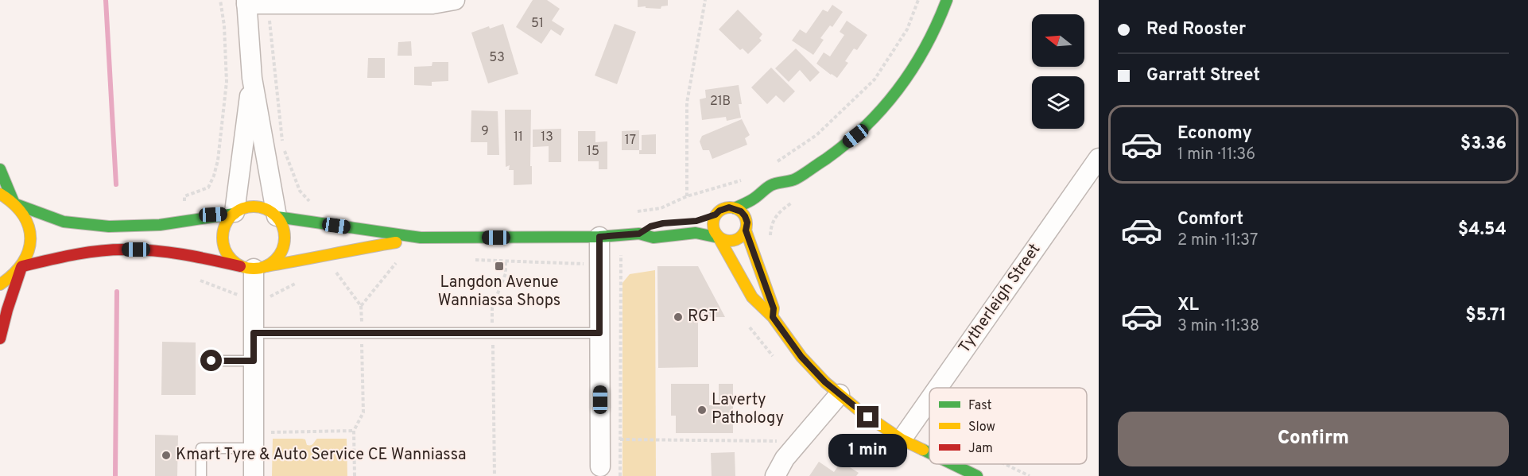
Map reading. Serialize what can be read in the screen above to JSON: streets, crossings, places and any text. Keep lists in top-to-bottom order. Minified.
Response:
{"streets":{"street":["Tytherleigh Street"]},"places":{"transit":["Langdon Avenue Wanniassa Shops"],"other":["RGT","Laverty Pathology","Kmart Tyre & Auto Service CE Wanniassa"]},"house_numbers":["51","53","21B","9","11","13","17","15"],"legend":["Fast","Slow","Jam"],"north":"left","page":{"banner":["Red Rooster","Garratt Street"],"list":[{"name":"Economy","note":"1 min · 11:36","value":"$3.36"},{"name":"Comfort","note":"2 min · 11:37","value":"$4.54"},{"name":"XL","note":"3 min · 11:38","value":"$5.71"}],"buttons":"Confirm","bubble":"1 min"}}
